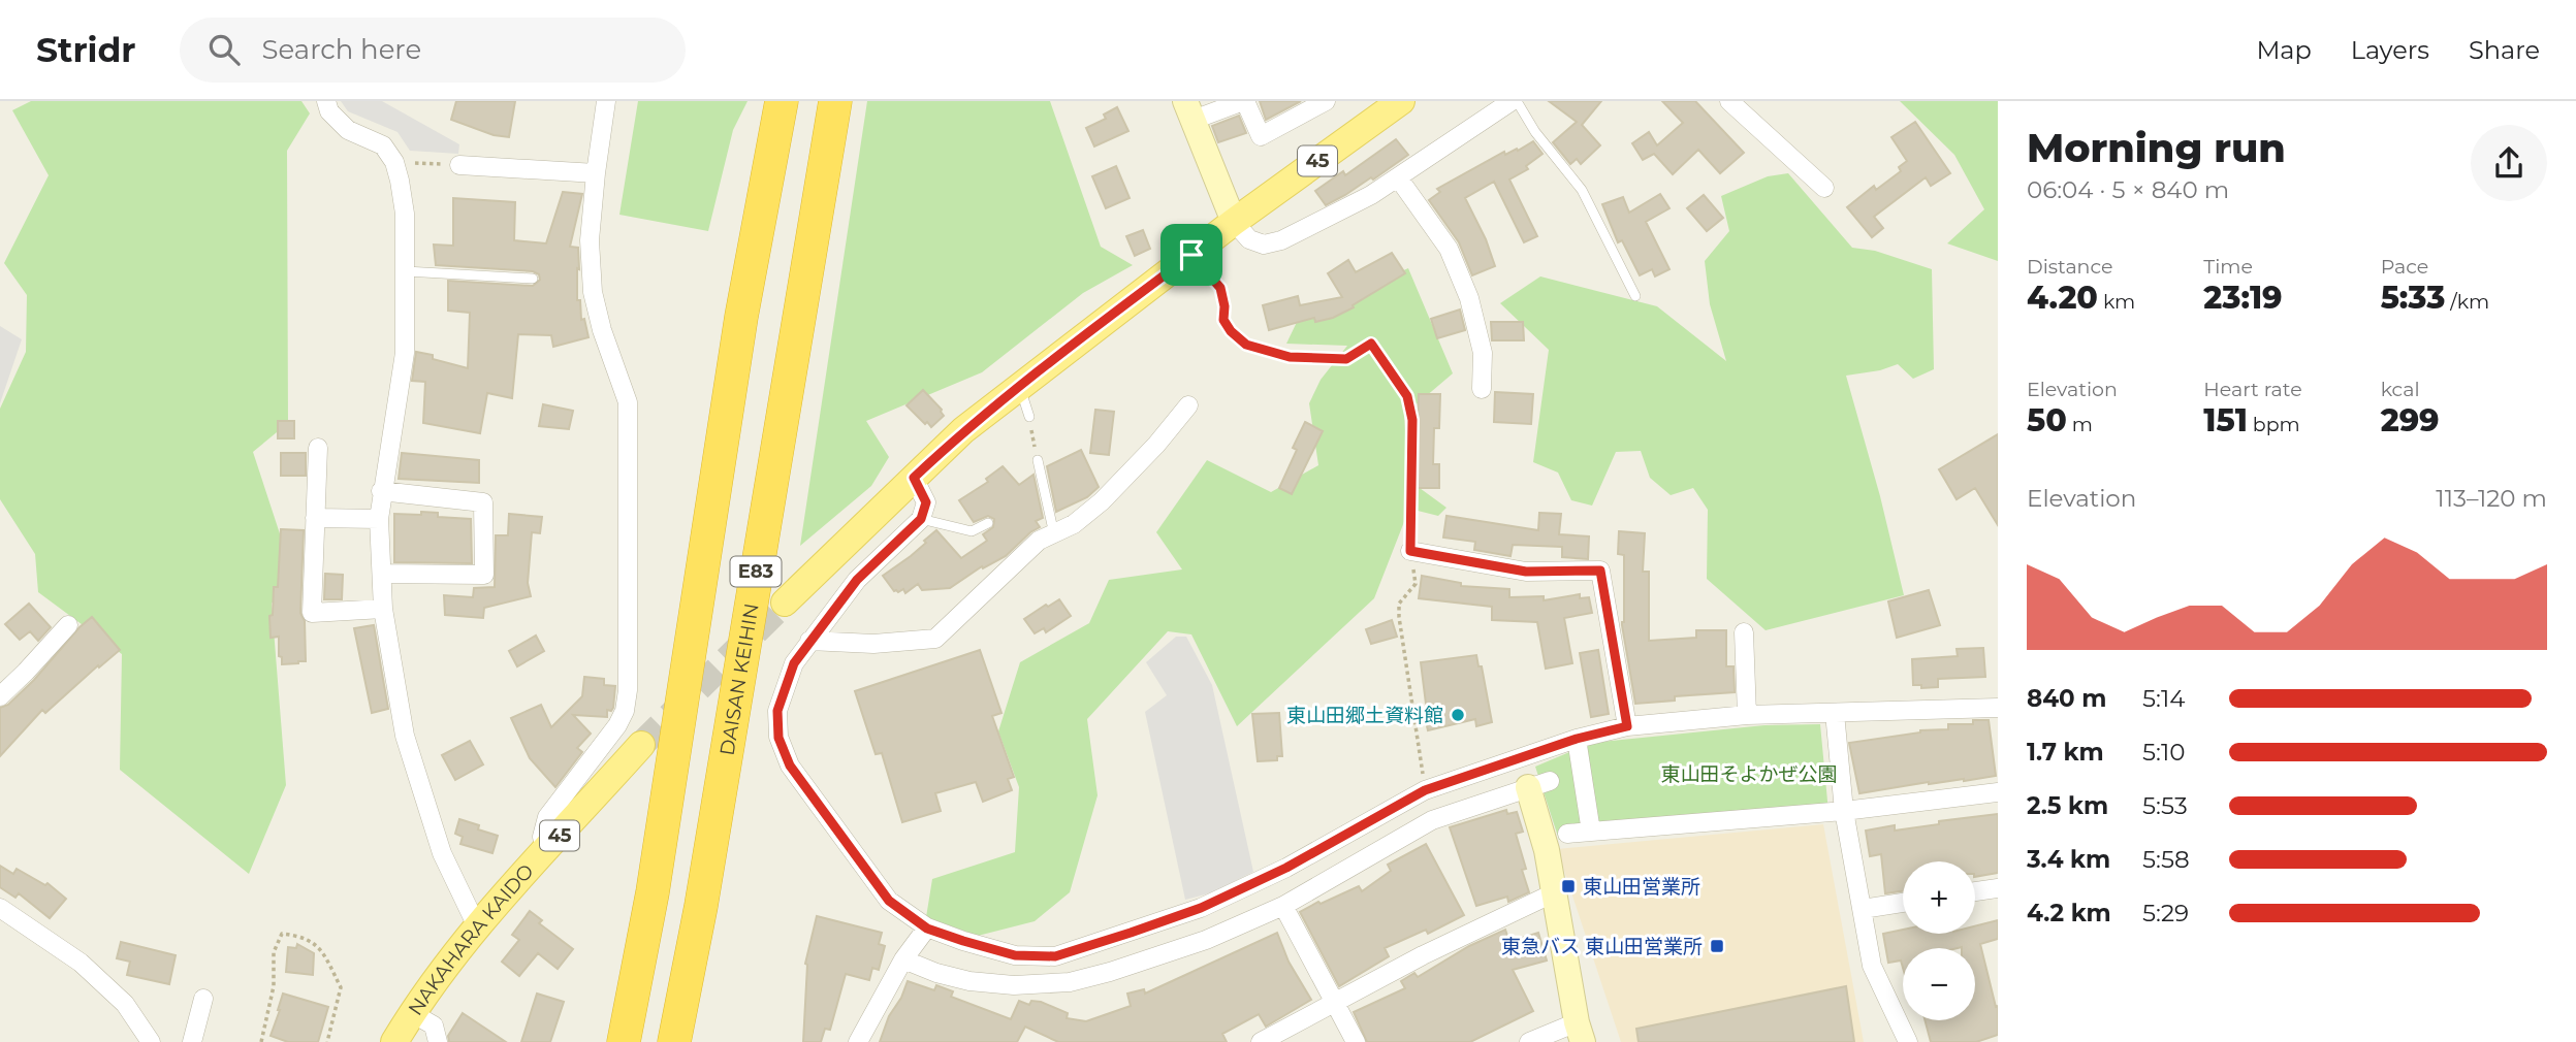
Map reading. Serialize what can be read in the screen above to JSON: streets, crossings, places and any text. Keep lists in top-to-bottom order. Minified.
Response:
{"streets":{"highway":["E83","DAISAN KEIHIN"],"main road":["45","NAKAHARA KAIDO"]},"parks":["東山田そよかぜ公園"],"places":{"other":["東山田郷土資料館"],"transit":["東山田営業所","東急バス 東山田営業所"]},"page":{"header":"Stridr","search":"Search here","nav":["Map","Layers","Share"],"heading":["Morning run","06:04 · 5 × 840 m"],"stats":[["Distance","4.20 km"],["Time","23:19"],["Pace","5:33 /km"],["Elevation","50 m"],["Heart rate","151 bpm"],["kcal","299"]],"chart":["Elevation","113–120 m"],"list":[{"name":"840 m","note":"5:14"},{"name":"1.7 km","note":"5:10"},{"name":"2.5 km","note":"5:53"},{"name":"3.4 km","note":"5:58"},{"name":"4.2 km","note":"5:29"}],"map_buttons":["+","−"]}}
